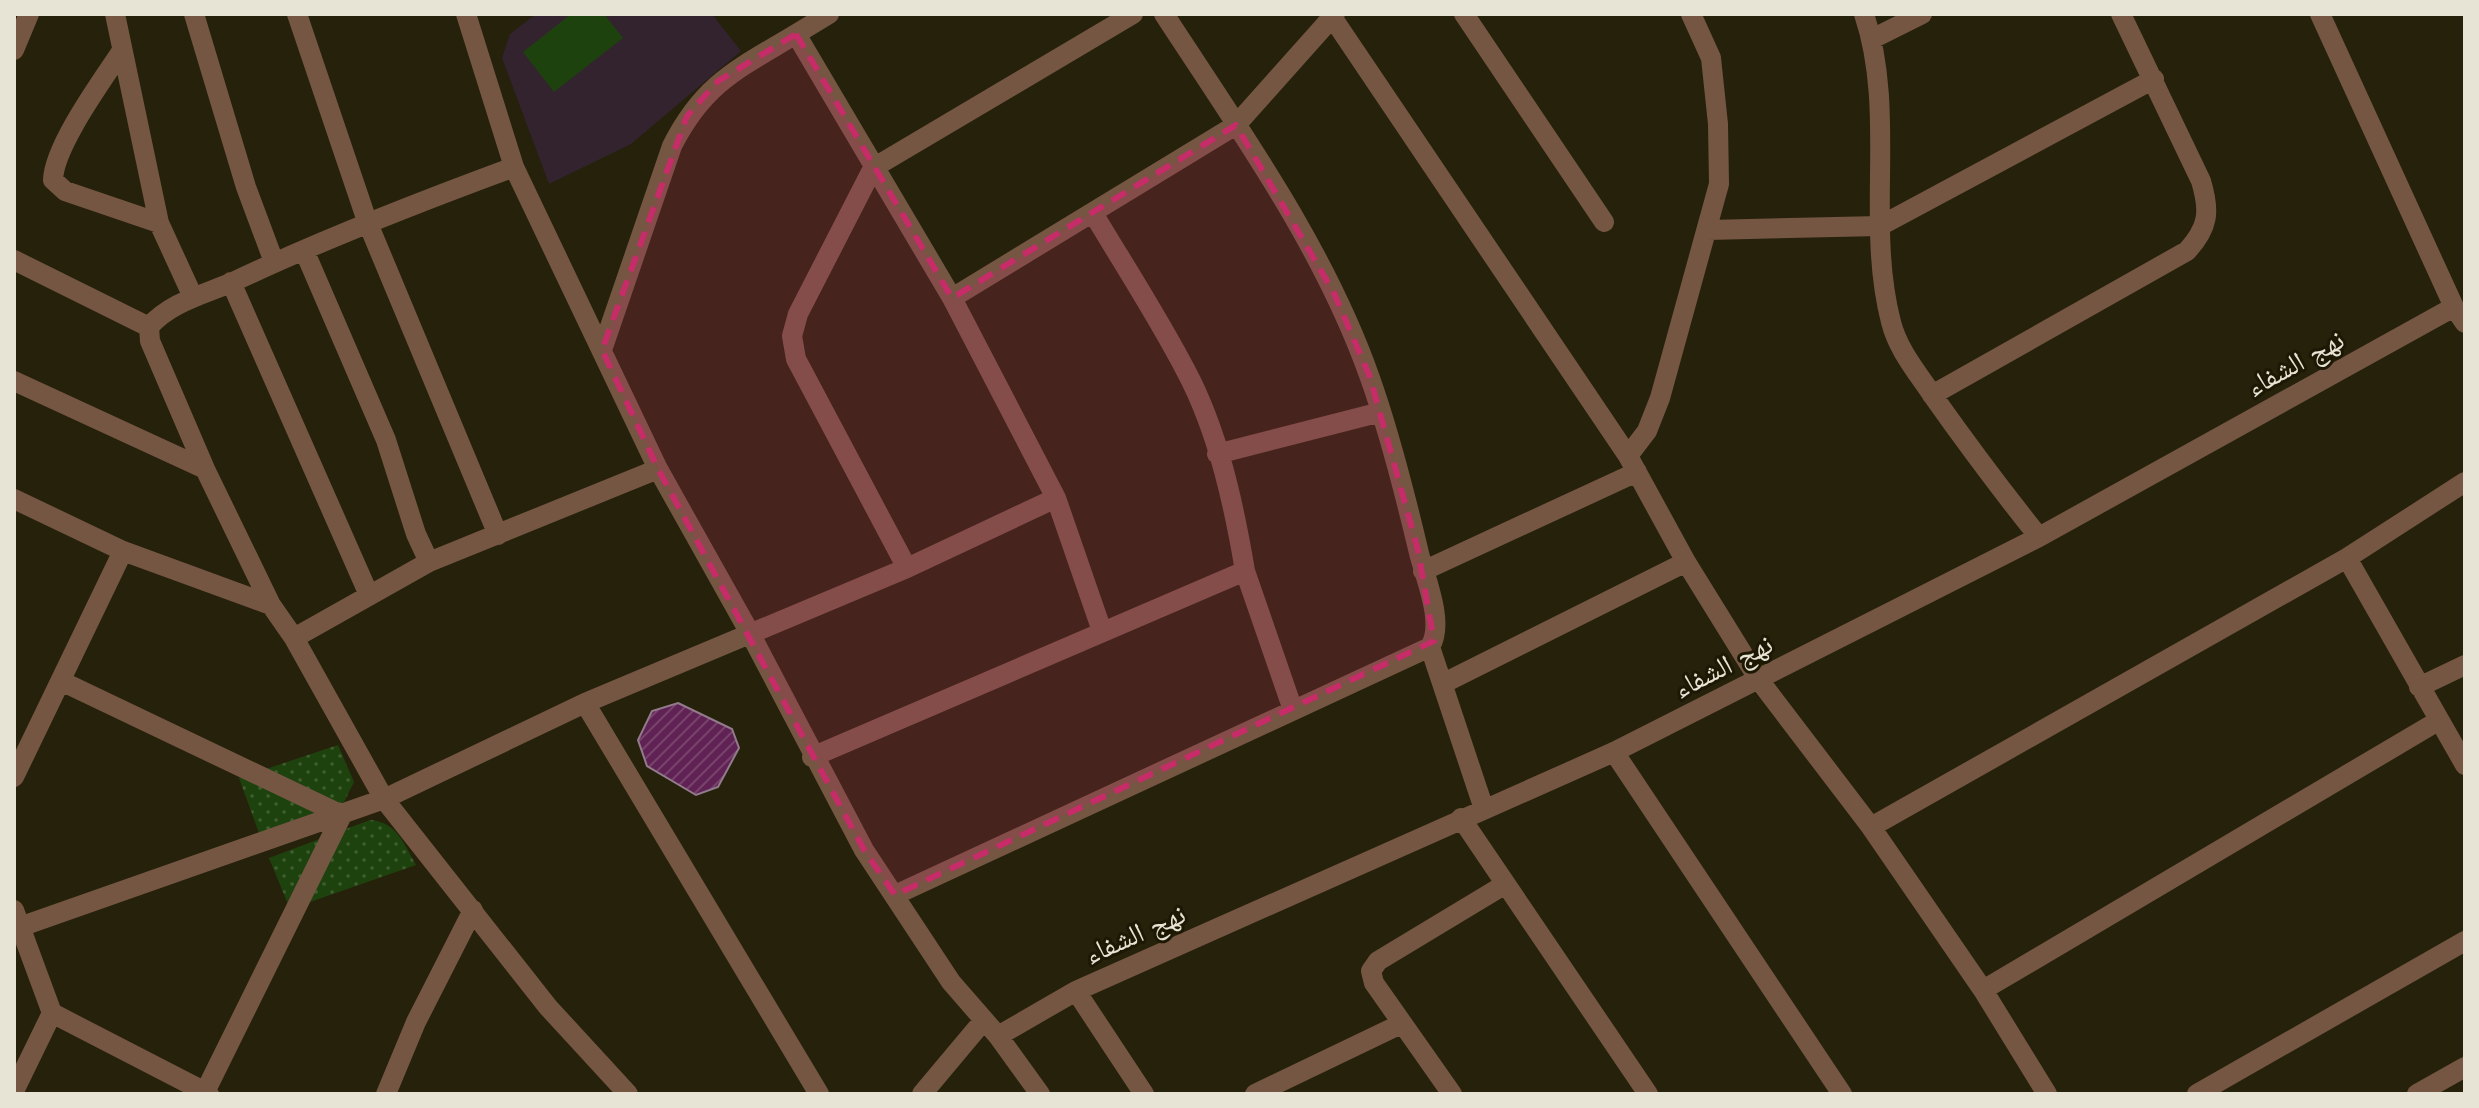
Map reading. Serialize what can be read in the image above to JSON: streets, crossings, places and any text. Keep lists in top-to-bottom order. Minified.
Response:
{"streets":{"street":["نهج الشفاء"]}}
